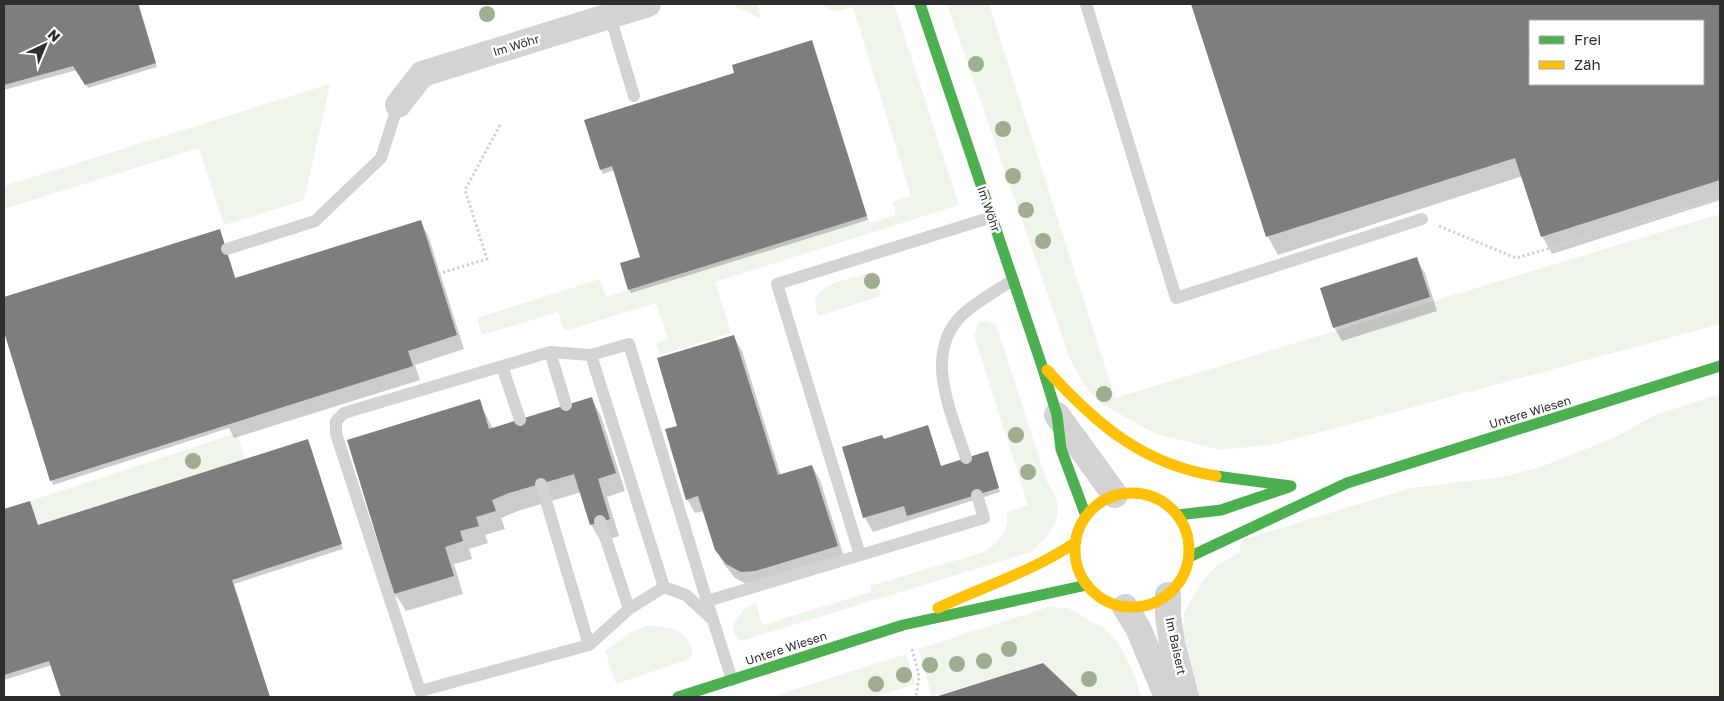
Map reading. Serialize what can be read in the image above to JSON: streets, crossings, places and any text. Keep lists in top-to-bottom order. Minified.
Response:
{"streets":{"street":["Im Wöhr","Untere Wiesen","Im Baisert"]},"crossings":[["Im Wöhr","Untere Wiesen"],["Im Wöhr","Im Baisert"],["Untere Wiesen","Im Baisert"]],"legend":["Frei","Zäh"],"north":"top right"}
